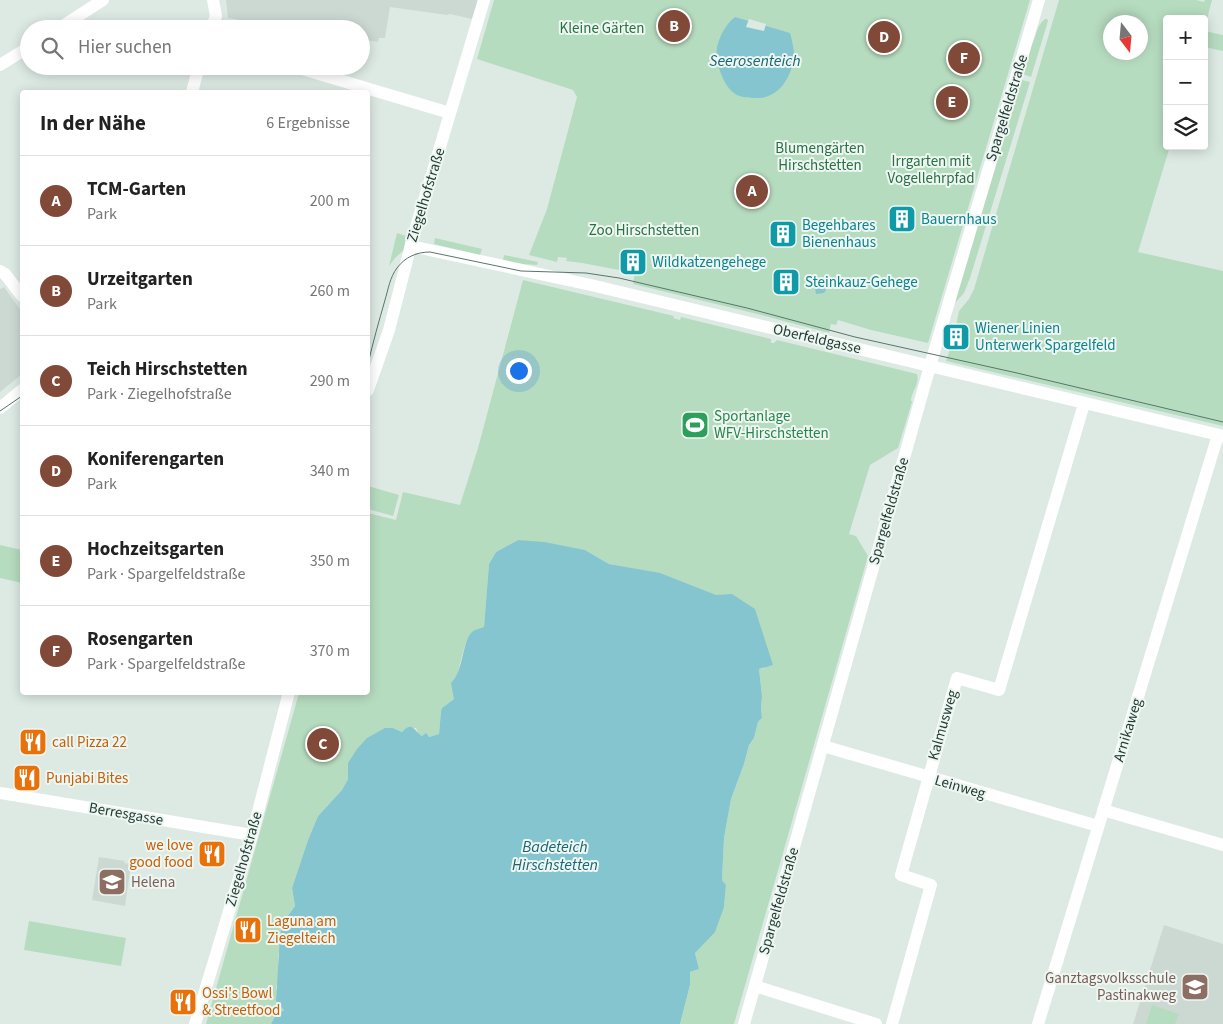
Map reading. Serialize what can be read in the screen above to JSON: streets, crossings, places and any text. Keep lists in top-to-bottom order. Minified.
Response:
{"streets":{"street":["Spargelfeldstraße","Ziegelhofstraße","Oberfeldgasse","Kalmusweg","Arnikaweg","Leinweg","Berresgasse"]},"crossings":[["Spargelfeldstraße","Oberfeldgasse"],["Spargelfeldstraße","Leinweg"],["Ziegelhofstraße","Oberfeldgasse"],["Ziegelhofstraße","Berresgasse"],["Oberfeldgasse","Kalmusweg"],["Oberfeldgasse","Arnikaweg"],["Kalmusweg","Leinweg"],["Arnikaweg","Leinweg"]],"water":["Seerosenteich","Badeteich Hirschstetten"],"parks":["Kleine Gärten","Blumengärten Hirschstetten","Irrgarten mit Vogellehrpfad","Zoo Hirschstetten"],"places":{"building":["Bauernhaus","Begehbares Bienenhaus","Wildkatzengehege","Steinkauz-Gehege","Wiener Linien Unterwerk Spargelfeld"],"sports":["Sportanlage WFV-Hirschstetten"],"restaurant":["call Pizza 22","Punjabi Bites","we love good food","Laguna am Ziegelteich","Ossi's Bowl & Streetfood"],"school or university":["Helena","Ganztagsvolksschule Pastinakweg"]},"north":"bottom","page":{"pins":["B","D","F","E","A","C"],"map_buttons":["+","−"],"search":"Hier suchen","heading":["In der Nähe","6 Ergebnisse"],"list":[{"mark":"A","name":"TCM-Garten","note":"Park","value":"200 m"},{"mark":"B","name":"Urzeitgarten","note":"Park","value":"260 m"},{"mark":"C","name":"Teich Hirschstetten","note":"Park · Ziegelhofstraße","value":"290 m"},{"mark":"D","name":"Koniferengarten","note":"Park","value":"340 m"},{"mark":"E","name":"Hochzeitsgarten","note":"Park · Spargelfeldstraße","value":"350 m"},{"mark":"F","name":"Rosengarten","note":"Park · Spargelfeldstraße","value":"370 m"}]}}
